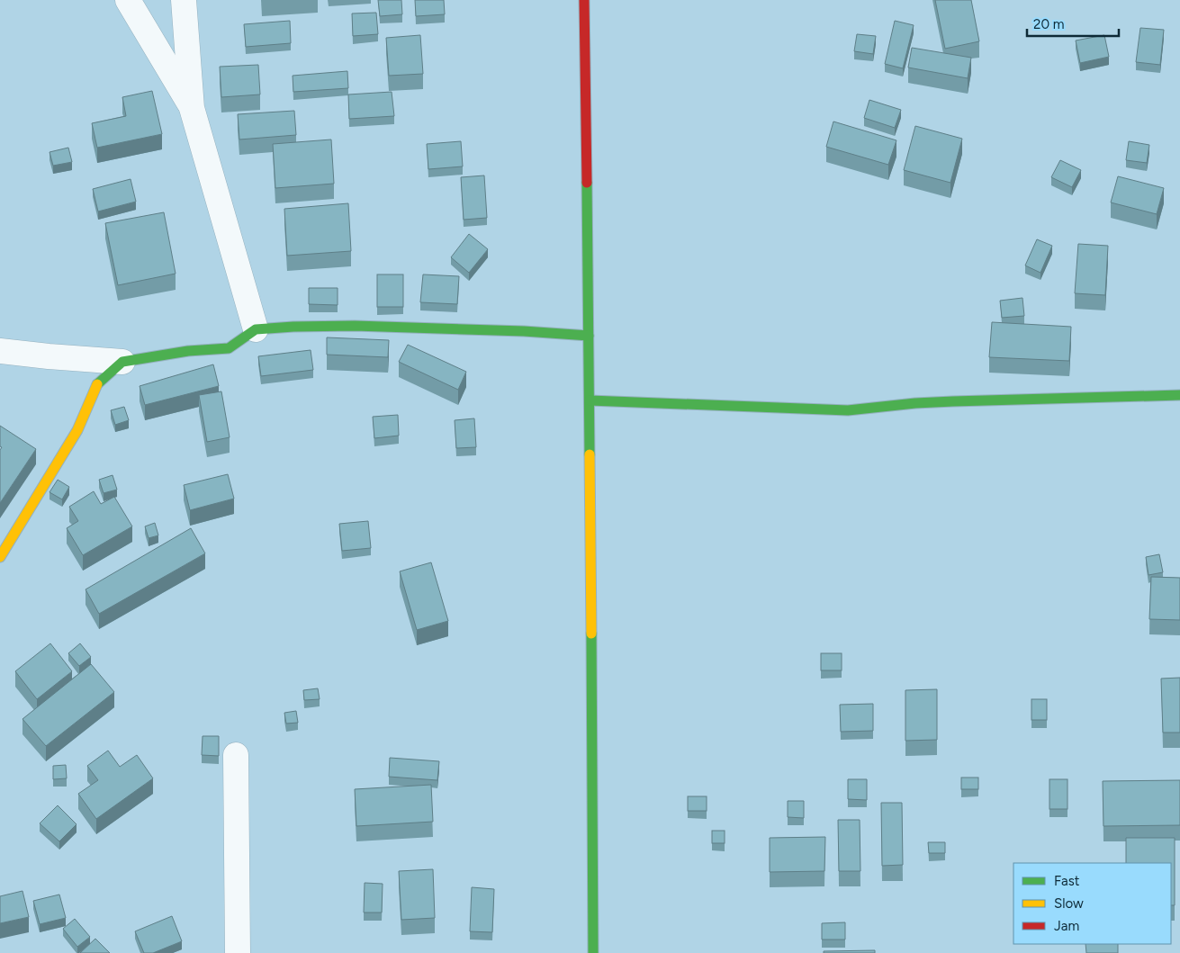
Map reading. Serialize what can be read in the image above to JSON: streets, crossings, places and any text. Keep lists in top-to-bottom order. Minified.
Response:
{"legend":["Fast","Slow","Jam"],"scale_bar":"20 m"}
